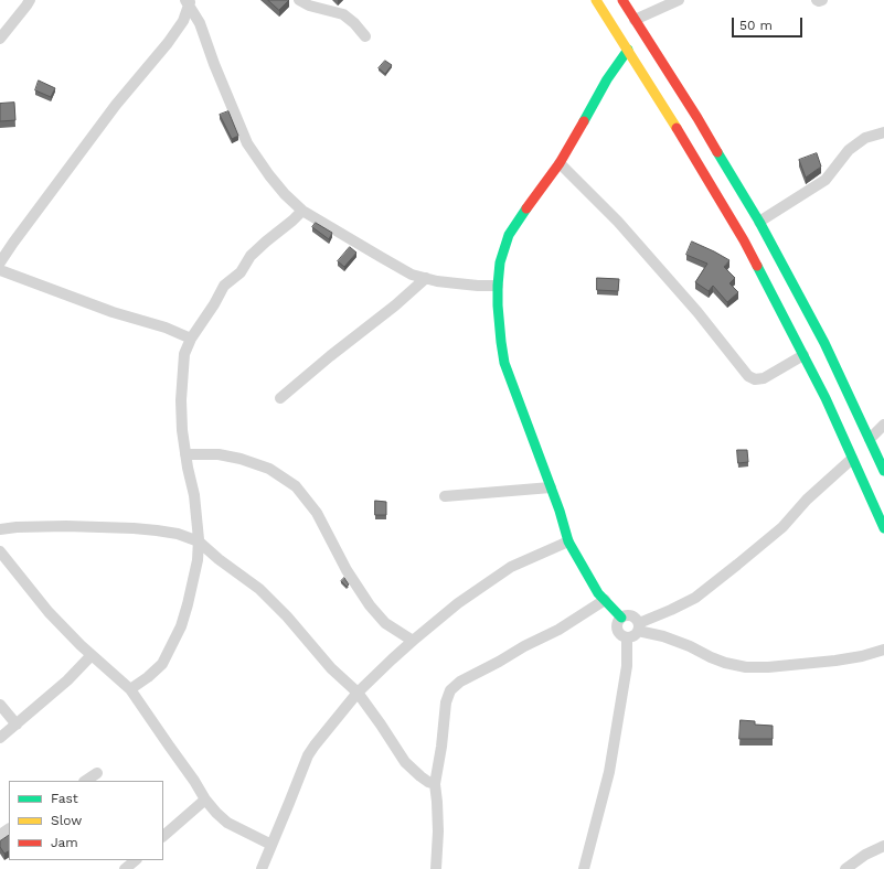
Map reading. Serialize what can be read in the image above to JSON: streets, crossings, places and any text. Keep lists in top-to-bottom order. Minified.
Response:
{"legend":["Fast","Slow","Jam"],"scale_bar":"50 m"}
